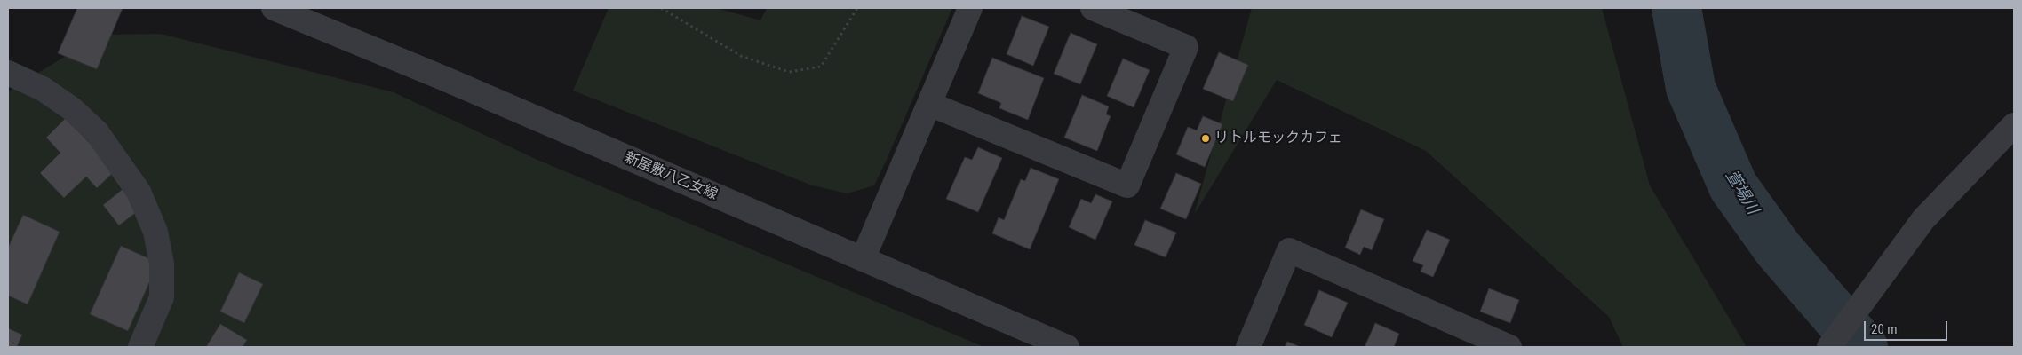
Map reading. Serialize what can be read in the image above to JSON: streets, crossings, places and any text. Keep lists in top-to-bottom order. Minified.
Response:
{"streets":{"street":["新屋敷八乙女線"]},"water":["萱場川"],"places":["リトルモックカフェ"],"scale_bar":"20 m"}
